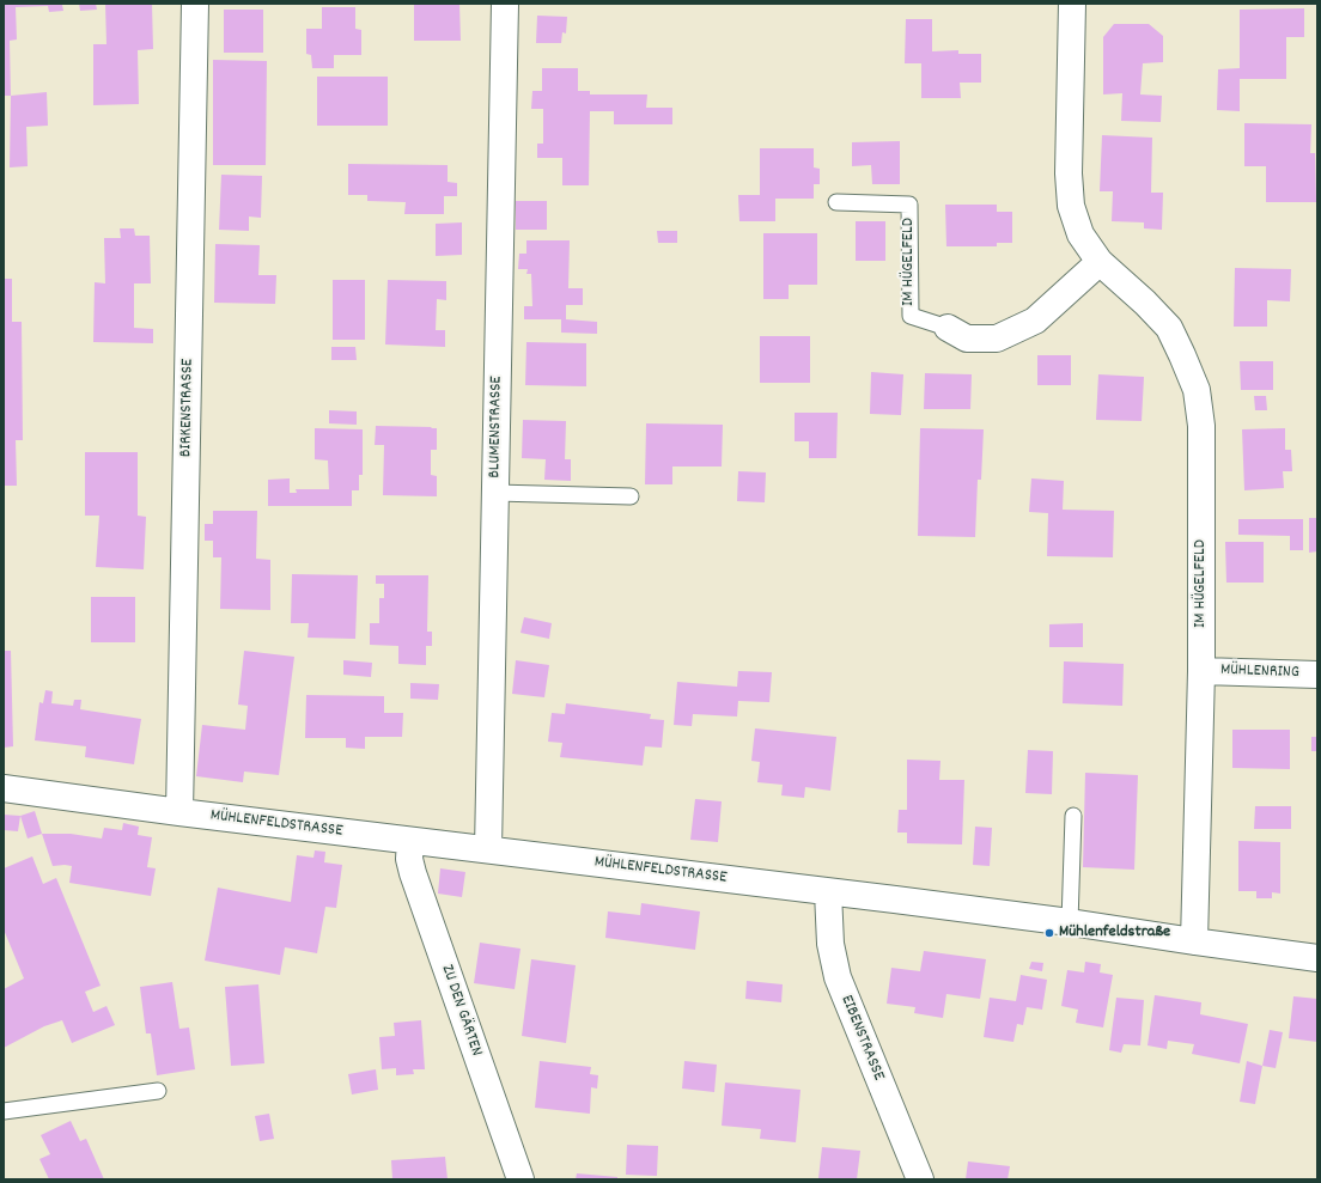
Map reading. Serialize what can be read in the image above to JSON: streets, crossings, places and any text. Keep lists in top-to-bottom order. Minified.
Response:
{"streets":{"street":["IM HÜGELFELD","BIRKENSTRASSE","BLUMENSTRASSE","MÜHLENRING","MÜHLENFELDSTRASSE","ZU DEN GÄRTEN","EIBENSTRASSE"]},"crossings":[["IM HÜGELFELD","MÜHLENRING"],["IM HÜGELFELD","MÜHLENFELDSTRASSE"],["BIRKENSTRASSE","MÜHLENFELDSTRASSE"],["BLUMENSTRASSE","MÜHLENFELDSTRASSE"],["MÜHLENFELDSTRASSE","ZU DEN GÄRTEN"],["MÜHLENFELDSTRASSE","EIBENSTRASSE"]],"places":["Mühlenfeldstraße"]}
